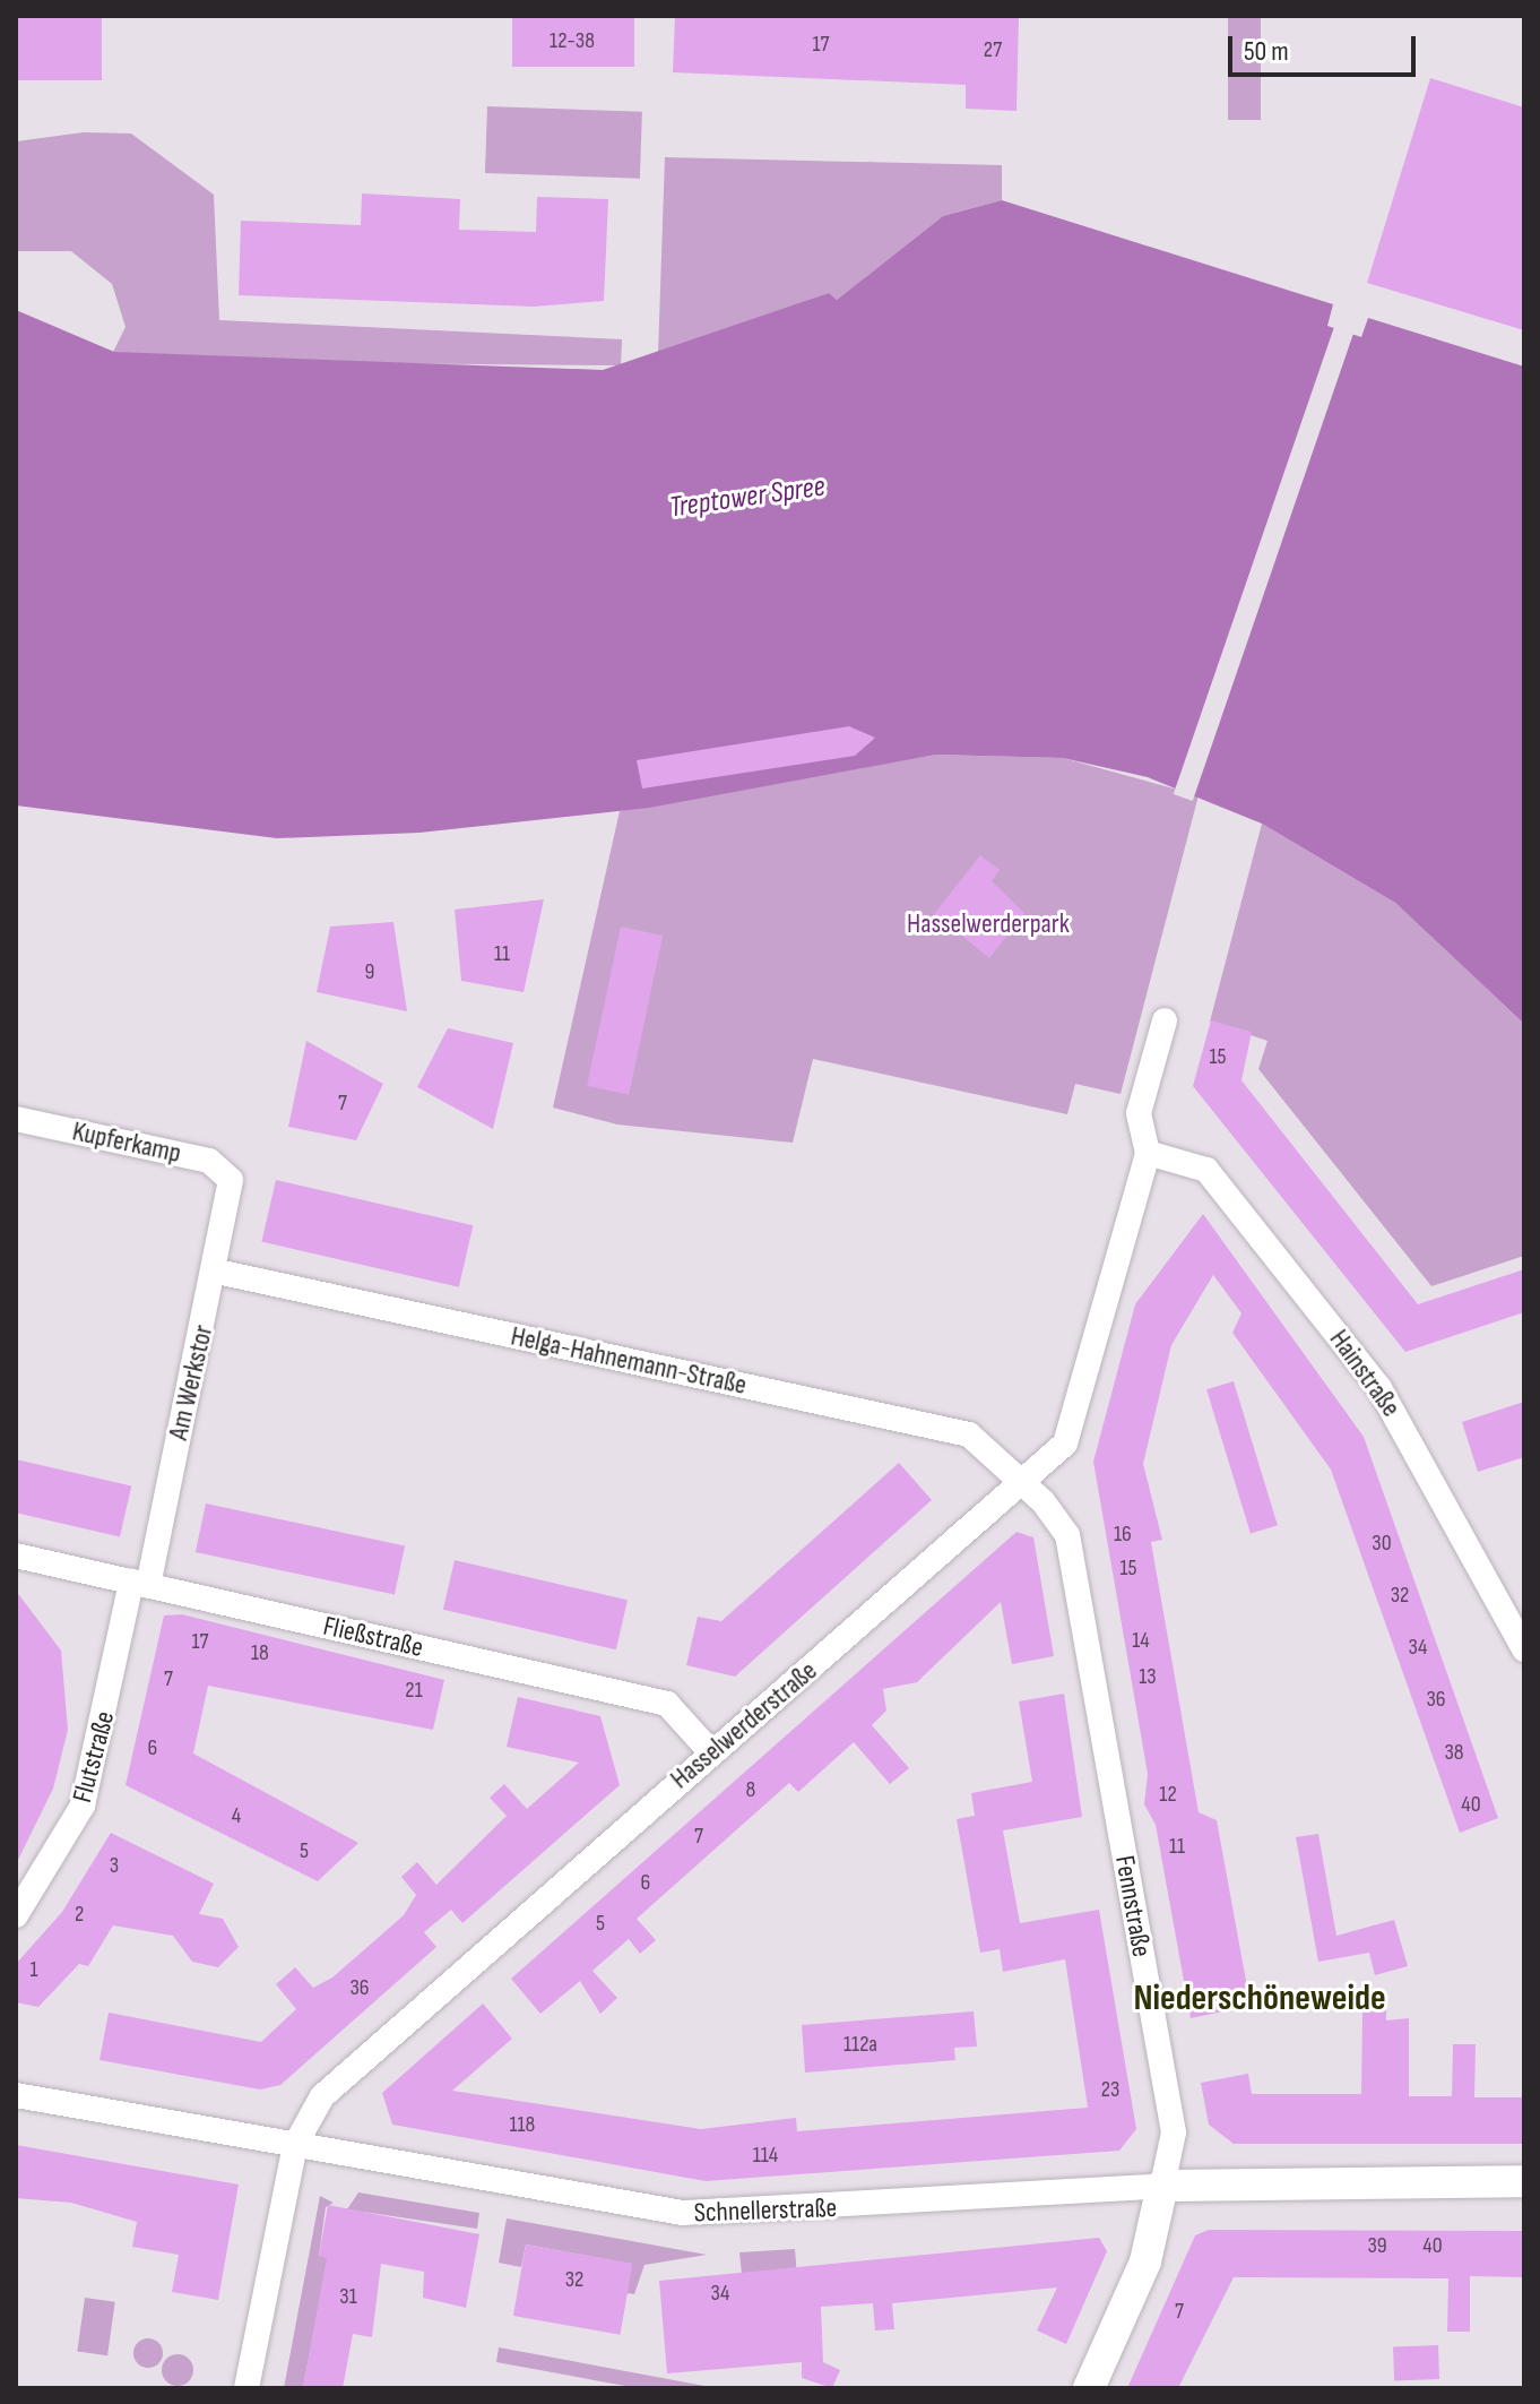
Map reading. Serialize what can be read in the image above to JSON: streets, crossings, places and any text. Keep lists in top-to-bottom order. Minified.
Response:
{"streets":{"main road":["Fennstraße","Schnellerstraße"],"street":["Kupferkamp","Helga-Hahnemann-Straße","Hainstraße","Am Werkstor","Fließstraße","Hasselwerderstraße","Flutstraße"]},"crossings":[["Kupferkamp","Am Werkstor"],["Helga-Hahnemann-Straße","Am Werkstor"],["Helga-Hahnemann-Straße","Hasselwerderstraße"],["Helga-Hahnemann-Straße","Fennstraße"],["Hainstraße","Hasselwerderstraße"],["Am Werkstor","Fließstraße"],["Am Werkstor","Flutstraße"],["Fließstraße","Hasselwerderstraße"],["Fließstraße","Flutstraße"],["Hasselwerderstraße","Fennstraße"],["Hasselwerderstraße","Schnellerstraße"],["Fennstraße","Schnellerstraße"]],"districts":["Niederschöneweide"],"water":["Treptower Spree"],"parks":["Hasselwerderpark"],"house_numbers":["12-38","17","27","11","9","15","7","16","30","15","32","14","17","34","18","13","7","21","36","6","38","8","12","40","4","7","11","5","3","6","2","5","1","36","112a","23","118","114","39","40","32","34","31","7"],"scale_bar":"50 m"}
